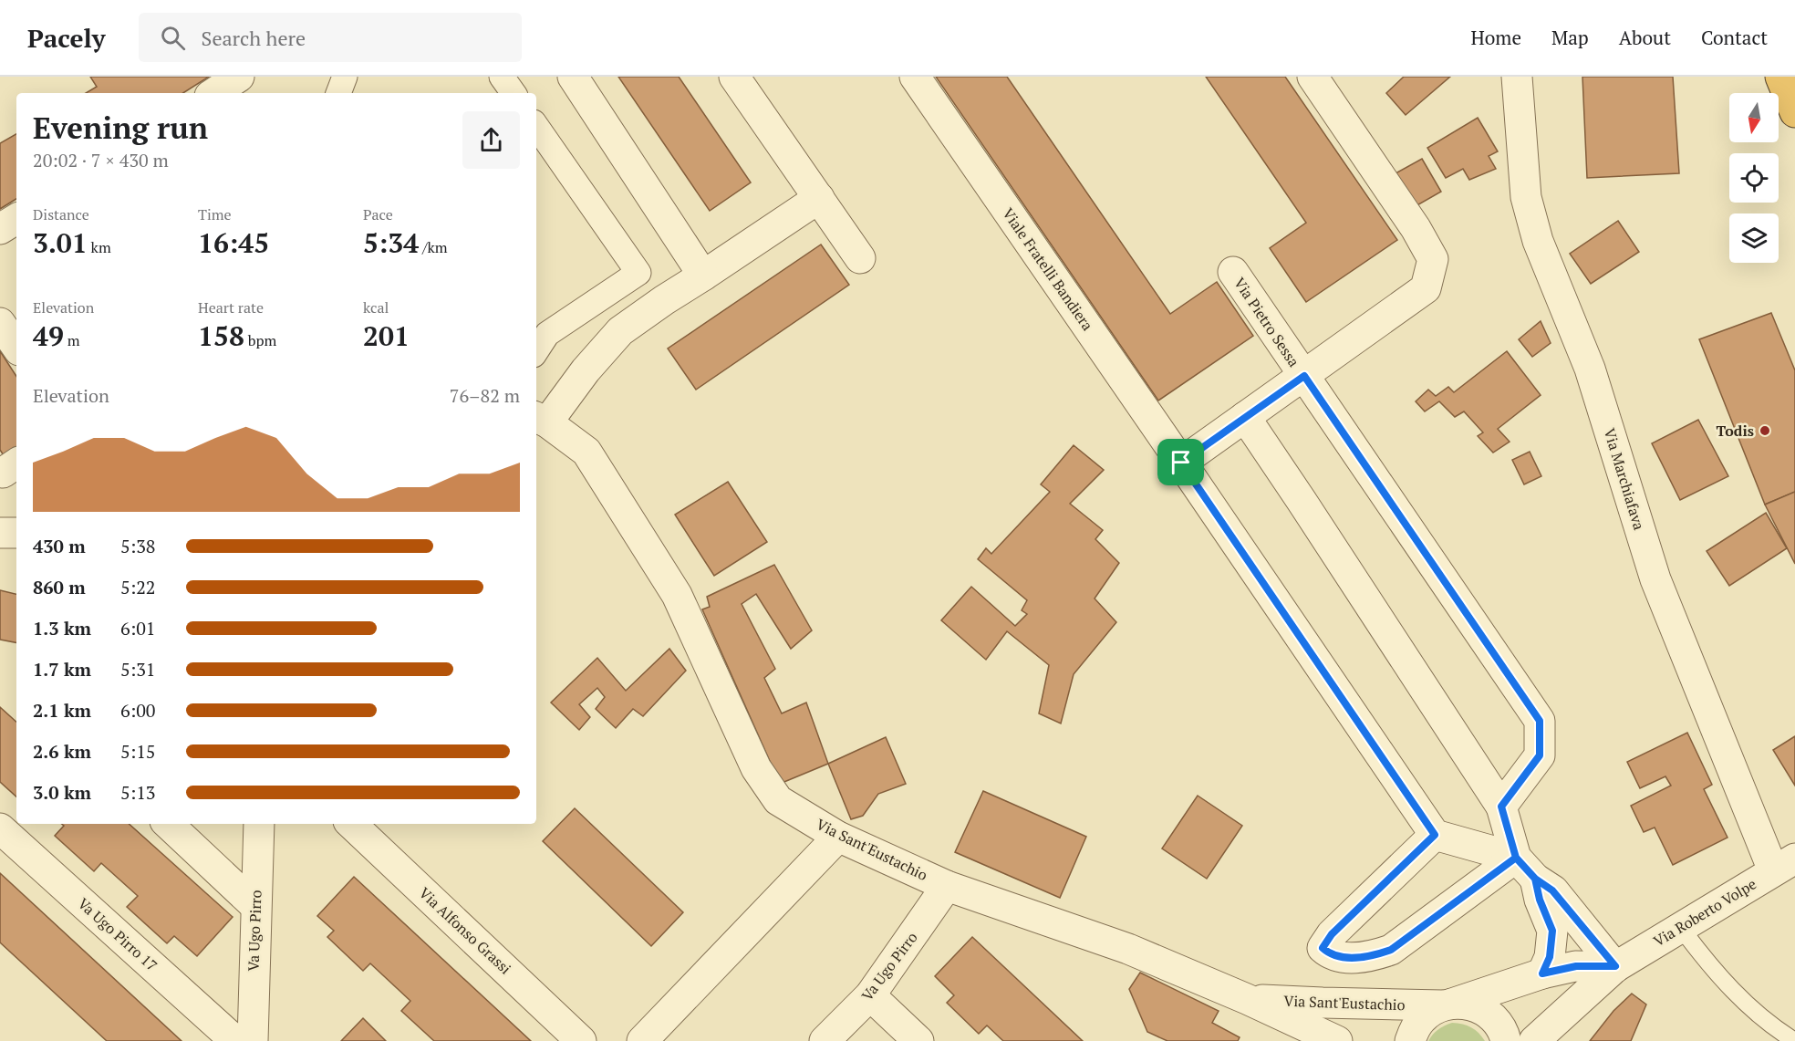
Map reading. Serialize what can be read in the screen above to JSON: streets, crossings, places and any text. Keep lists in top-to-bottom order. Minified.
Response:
{"streets":{"street":["Viale Fratelli Bandiera","Via Pietro Sessa","Via Marchiafava","Via Sant'Eustachio","Via Roberto Volpe","Va Ugo Pirro","Via Alfonso Grassi","Va Ugo Pirro 17"]},"crossings":[["Via Marchiafava","Via Roberto Volpe"],["Via Sant'Eustachio","Va Ugo Pirro"]],"places":["Todis"],"north":"bottom","page":{"header":"Pacely","search":"Search here","nav":["Home","Map","About","Contact"],"heading":["Evening run","20:02 · 7 × 430 m"],"stats":[["Distance","3.01 km"],["Time","16:45"],["Pace","5:34 /km"],["Elevation","49 m"],["Heart rate","158 bpm"],["kcal","201"]],"chart":["Elevation","76–82 m"],"list":[{"name":"430 m","note":"5:38"},{"name":"860 m","note":"5:22"},{"name":"1.3 km","note":"6:01"},{"name":"1.7 km","note":"5:31"},{"name":"2.1 km","note":"6:00"},{"name":"2.6 km","note":"5:15"},{"name":"3.0 km","note":"5:13"}]}}
